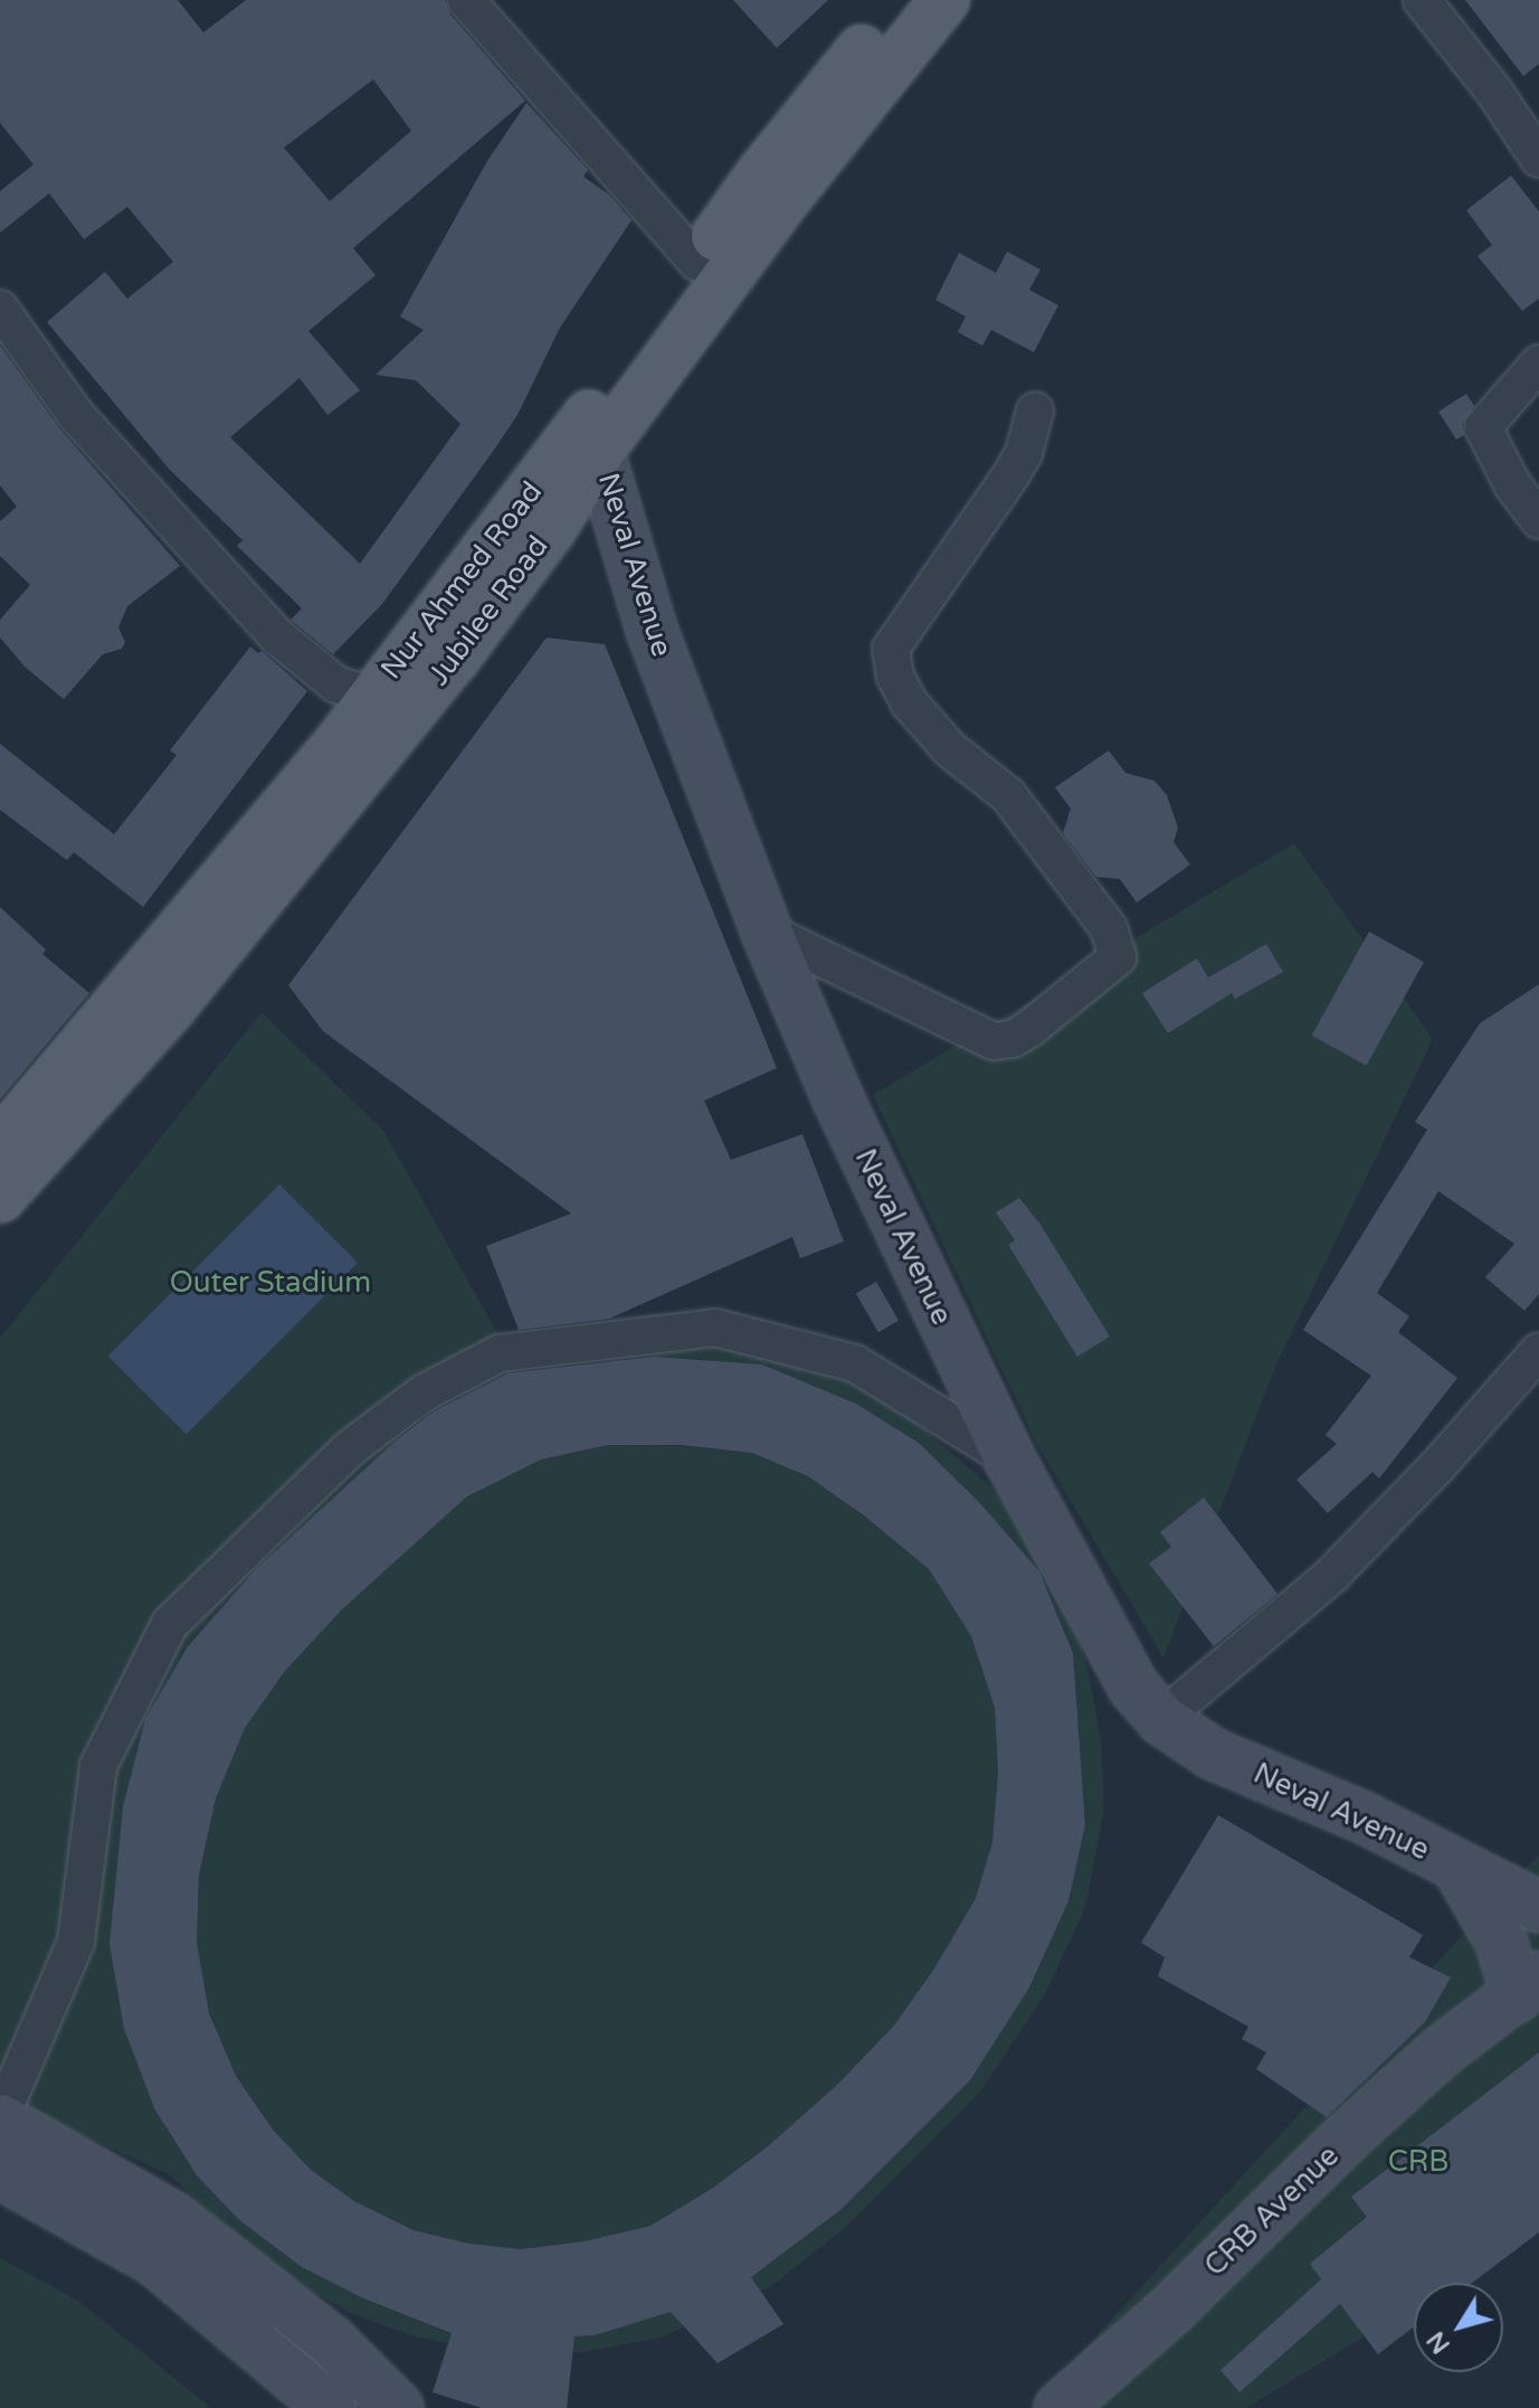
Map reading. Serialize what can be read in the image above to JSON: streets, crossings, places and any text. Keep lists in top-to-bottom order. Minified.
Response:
{"streets":{"main road":["Neval Avenue","Nur Ahmed Road","Jubilee Road","CRB Avenue"]},"crossings":[["Neval Avenue","Nur Ahmed Road"],["Neval Avenue","Jubilee Road"],["Neval Avenue","CRB Avenue"],["Nur Ahmed Road","Jubilee Road"]],"parks":["Outer Stadium","CRB"],"north":"bottom left"}
